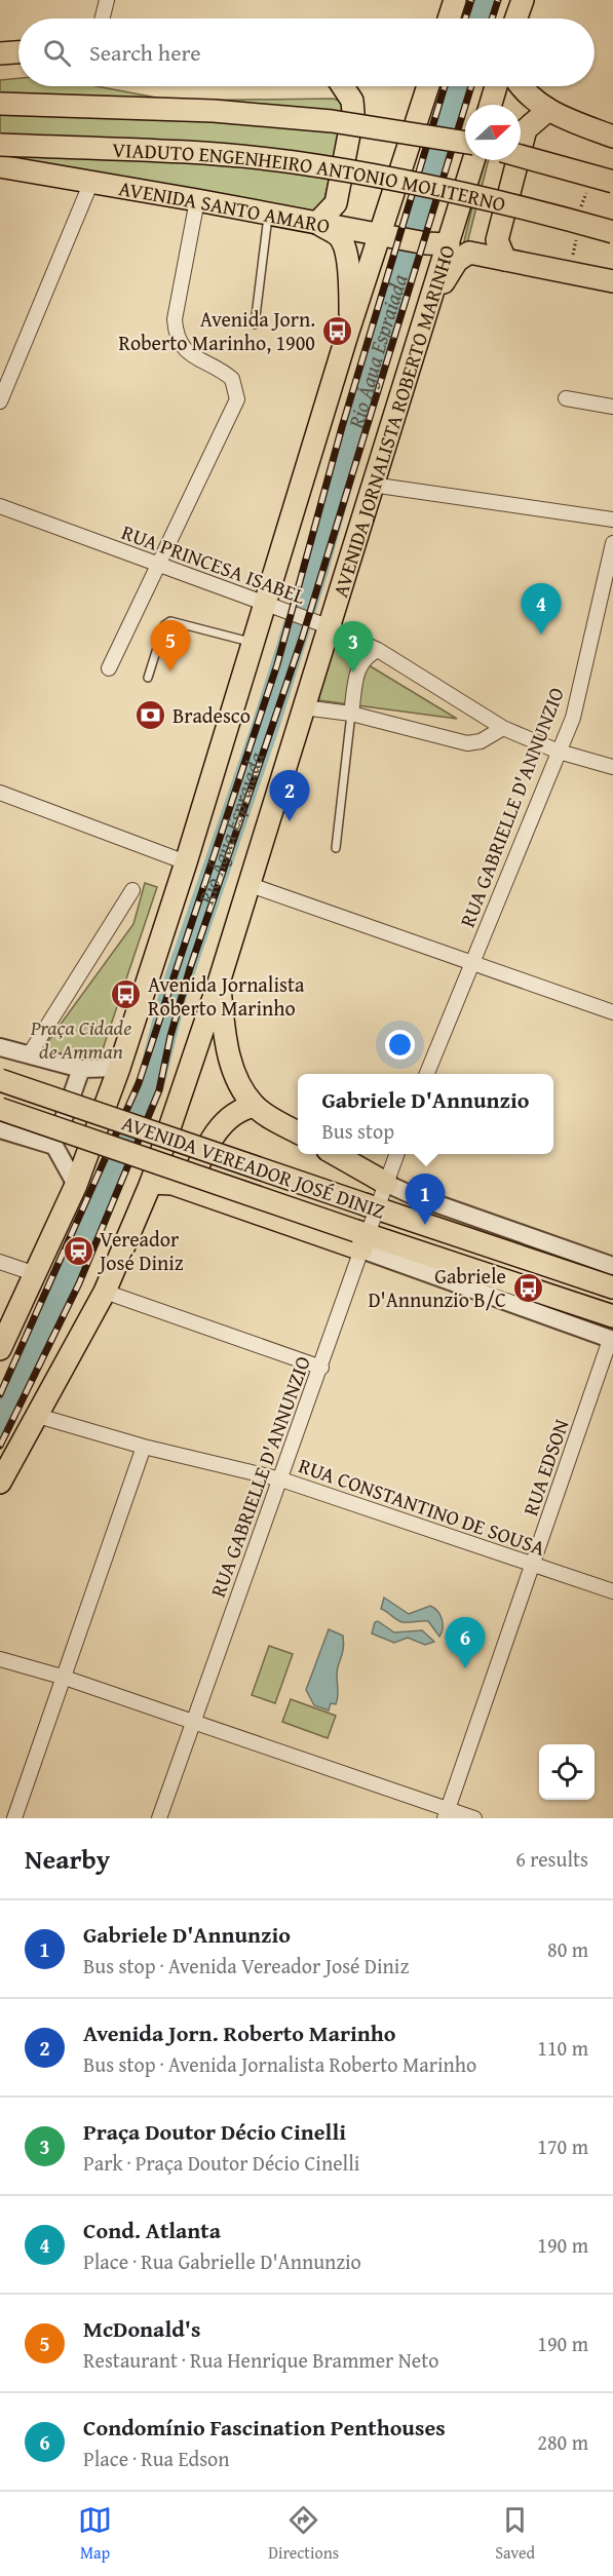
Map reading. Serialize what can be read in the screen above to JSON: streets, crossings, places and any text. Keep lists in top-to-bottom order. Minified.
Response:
{"streets":{"main road":["VIADUTO ENGENHEIRO ANTONIO MOLITERNO","AVENIDA SANTO AMARO","AVENIDA JORNALISTA ROBERTO MARINHO","AVENIDA VEREADOR JOSÉ DINIZ"],"street":["RUA PRINCESA ISABEL","RUA GABRIELLE D'ANNUNZIO","RUA EDSON","RUA CONSTANTINO DE SOUSA"]},"crossings":[["AVENIDA SANTO AMARO","AVENIDA JORNALISTA ROBERTO MARINHO"],["AVENIDA JORNALISTA ROBERTO MARINHO","RUA PRINCESA ISABEL"],["AVENIDA JORNALISTA ROBERTO MARINHO","RUA CONSTANTINO DE SOUSA"],["RUA PRINCESA ISABEL","RUA GABRIELLE D'ANNUNZIO"],["RUA GABRIELLE D'ANNUNZIO","AVENIDA VEREADOR JOSÉ DINIZ"],["RUA GABRIELLE D'ANNUNZIO","RUA CONSTANTINO DE SOUSA"],["AVENIDA VEREADOR JOSÉ DINIZ","RUA EDSON"],["RUA EDSON","RUA CONSTANTINO DE SOUSA"]],"water":["Rio Água Espraiada"],"parks":["Praça Cidade de Amman"],"places":{"bus stop":["Avenida Jorn. Roberto Marinho, 1900","Avenida Jornalista Roberto Marinho","Gabriele D'Annunzio B/C"],"bank":["Bradesco"],"station":["Vereador José Diniz"]},"north":"right","page":{"search":"Search here","pins":["4","5","3","2","1","6"],"popup":["Gabriele D'Annunzio","Bus stop"],"heading":["Nearby","6 results"],"list":[{"mark":"1","name":"Gabriele D'Annunzio","note":"Bus stop · Avenida Vereador José Diniz","value":"80 m"},{"mark":"2","name":"Avenida Jorn. Roberto Marinho","note":"Bus stop · Avenida Jornalista Roberto Marinho","value":"110 m"},{"mark":"3","name":"Praça Doutor Décio Cinelli","note":"Park · Praça Doutor Décio Cinelli","value":"170 m"},{"mark":"4","name":"Cond. Atlanta","note":"Place · Rua Gabrielle D'Annunzio","value":"190 m"},{"mark":"5","name":"McDonald's","note":"Restaurant · Rua Henrique Brammer Neto","value":"190 m"},{"mark":"6","name":"Condomínio Fascination Penthouses","note":"Place · Rua Edson","value":"280 m"}],"nav":["Map","Directions","Saved"]}}
